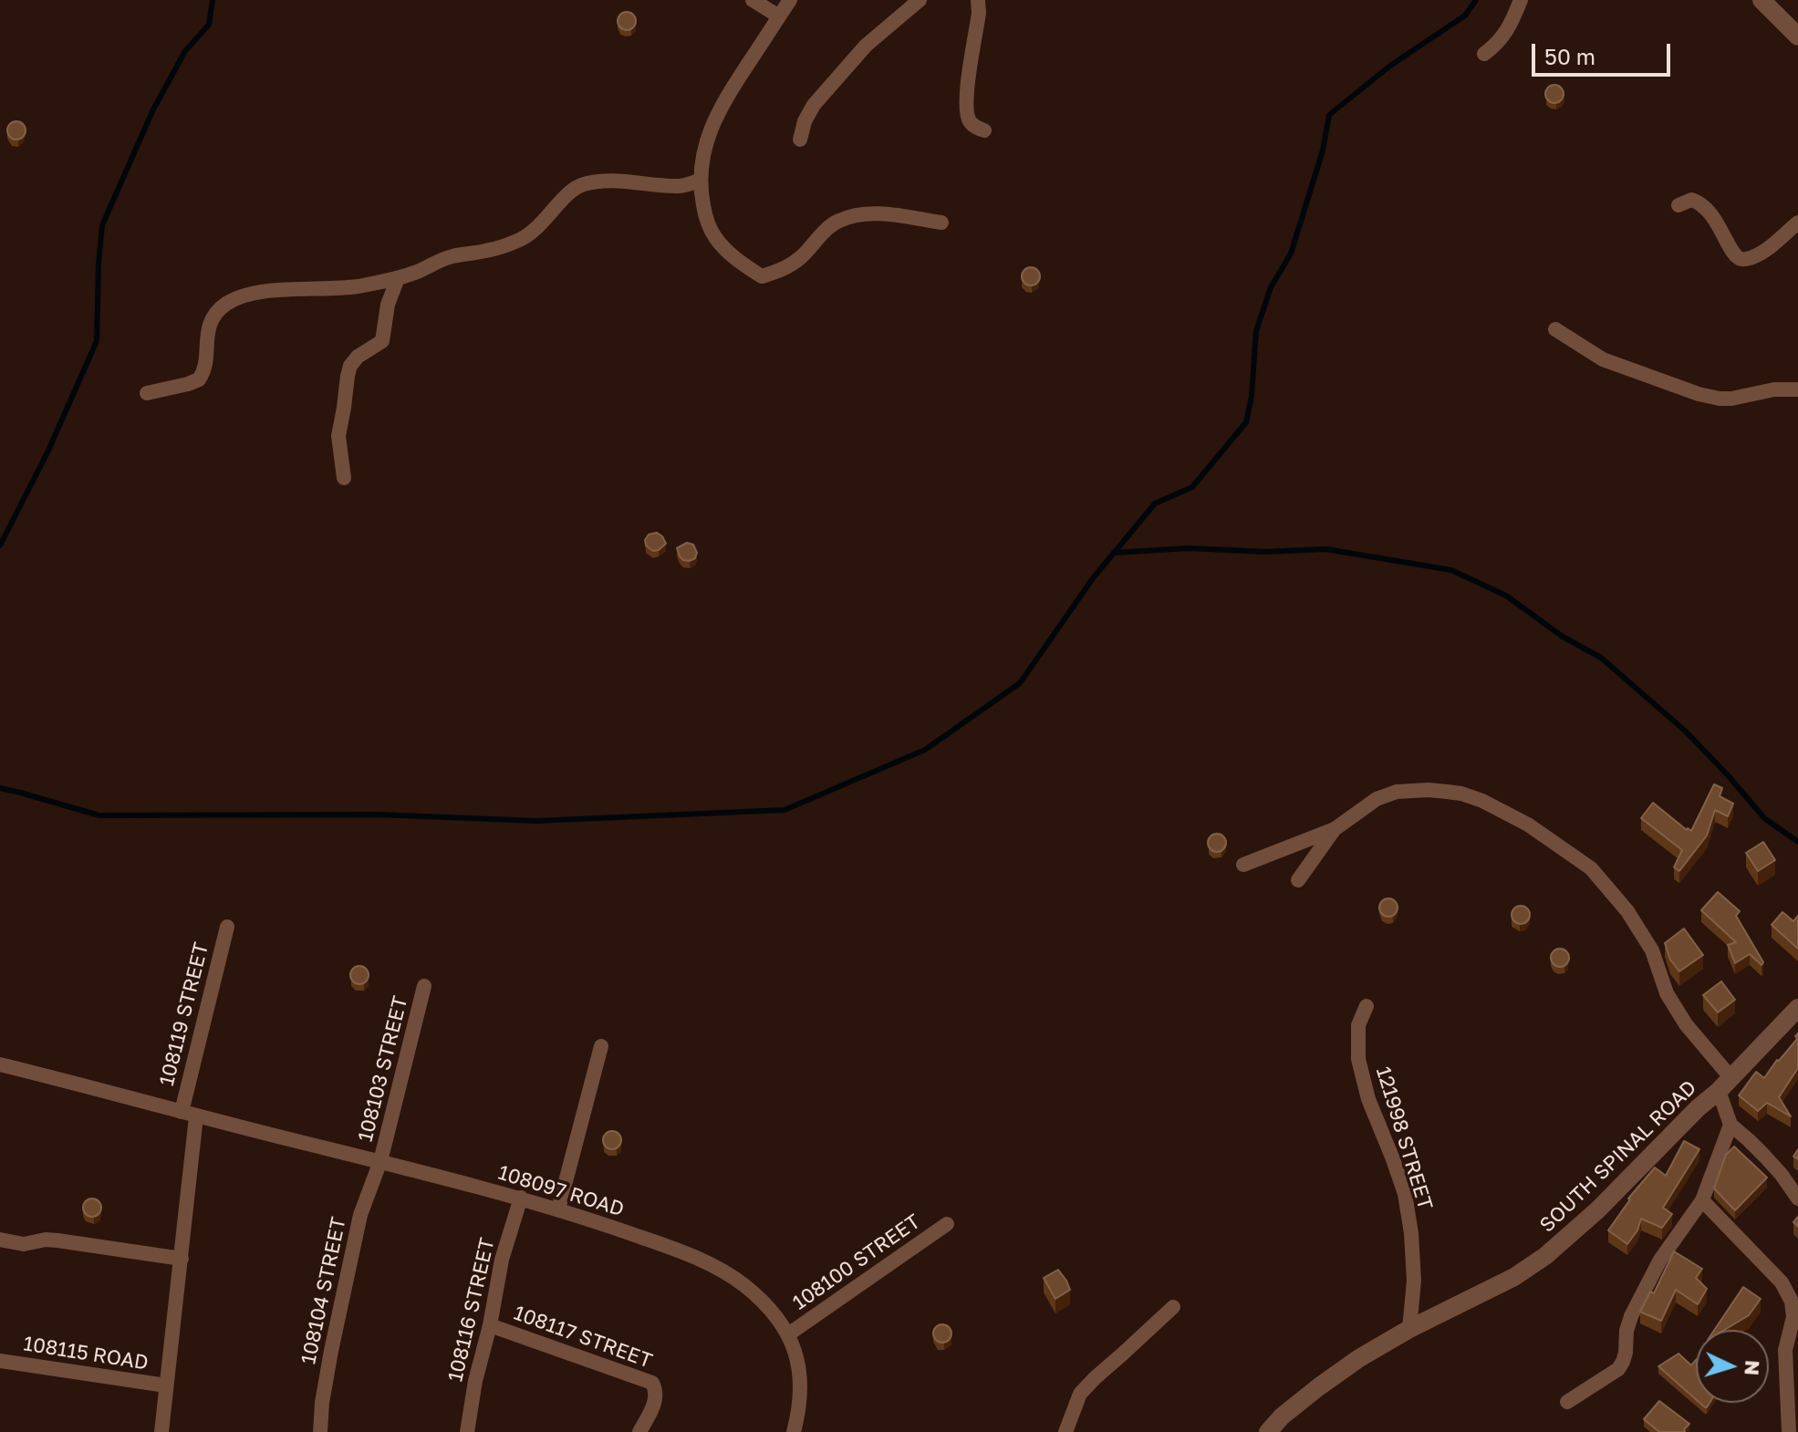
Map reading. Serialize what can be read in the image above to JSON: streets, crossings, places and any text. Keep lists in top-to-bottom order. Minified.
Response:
{"streets":{"street":["108119 STREET","108103 STREET","121998 STREET","SOUTH SPINAL ROAD","108097 ROAD","108100 STREET","108104 STREET","108116 STREET","108117 STREET","108115 ROAD"]},"crossings":[["108119 STREET","108097 ROAD"],["108103 STREET","108097 ROAD"],["108103 STREET","108104 STREET"],["121998 STREET","SOUTH SPINAL ROAD"],["108097 ROAD","108100 STREET"],["108097 ROAD","108104 STREET"],["108097 ROAD","108116 STREET"],["108116 STREET","108117 STREET"]],"scale_bar":"50 m","north":"right"}
